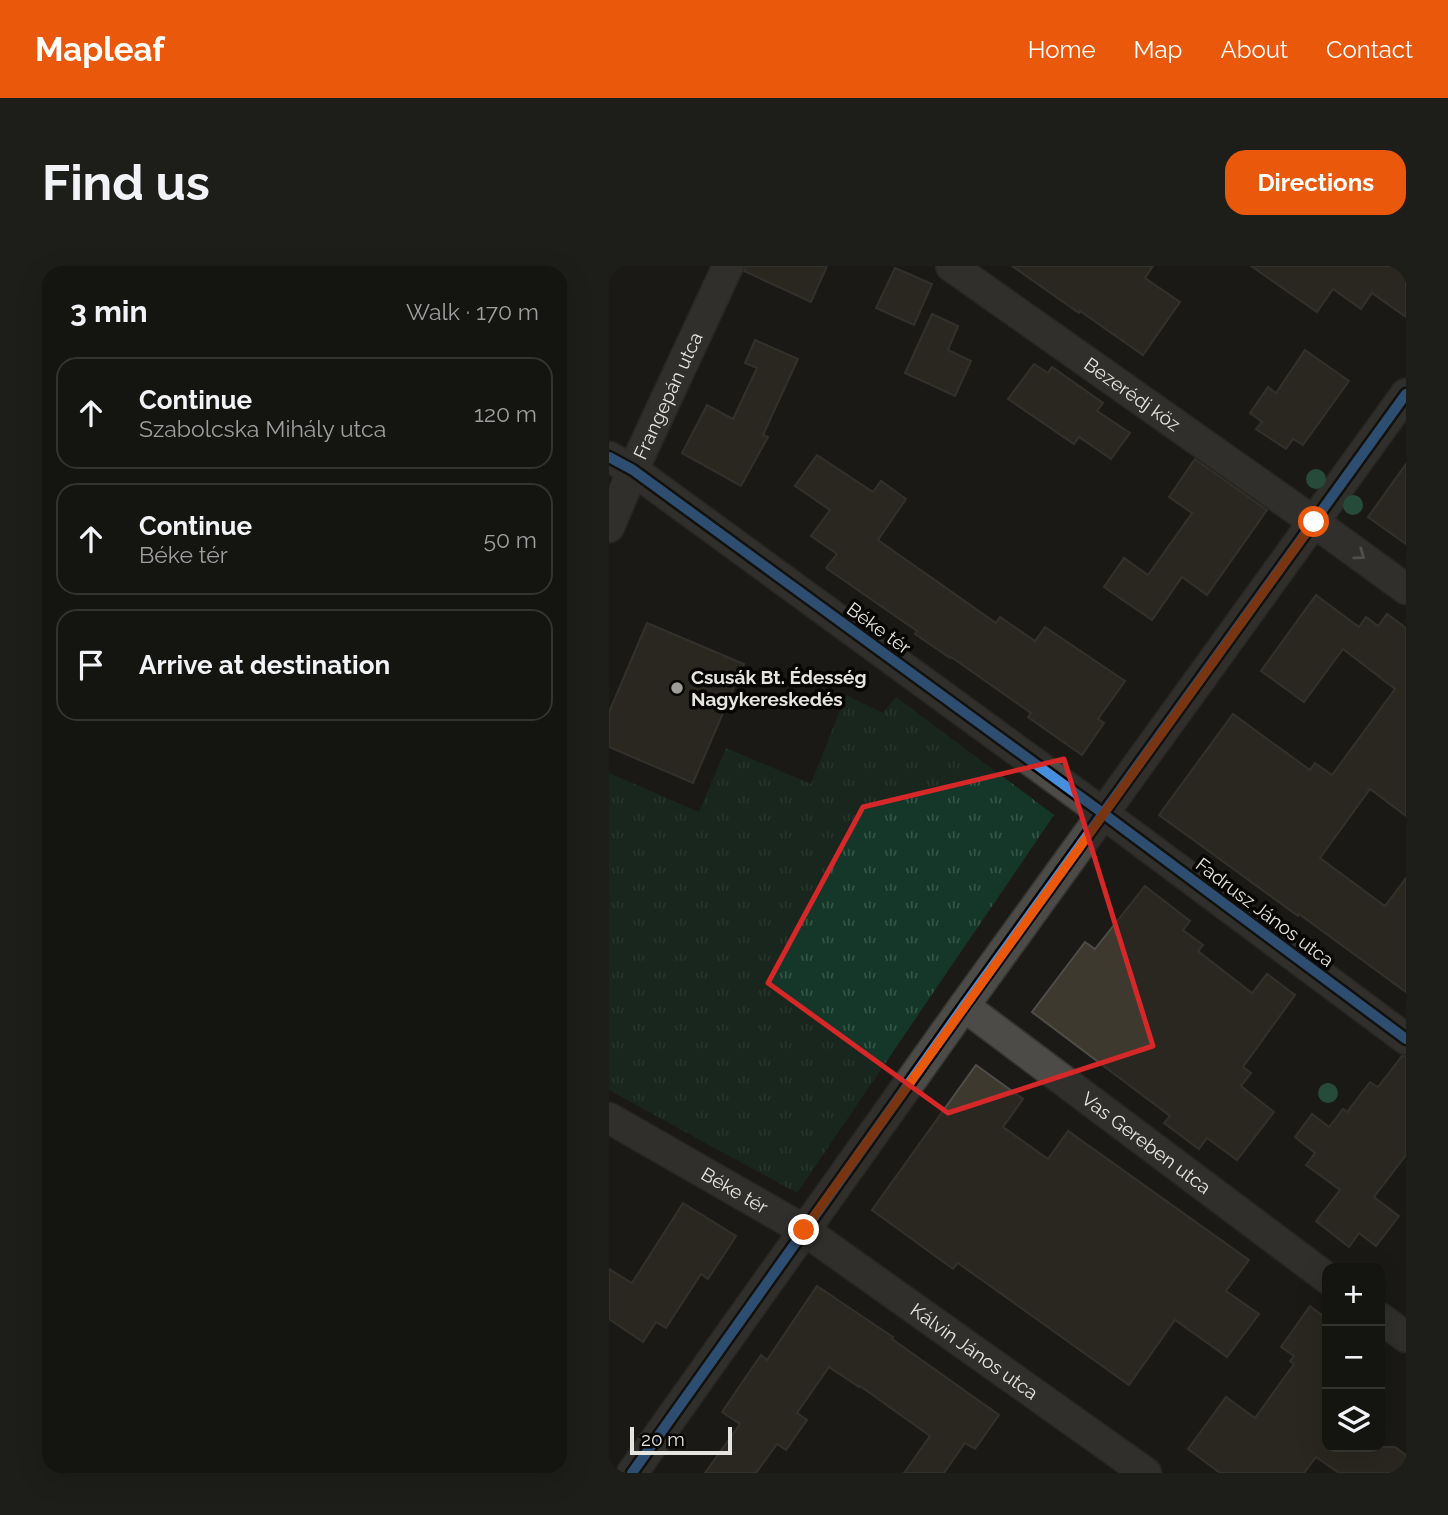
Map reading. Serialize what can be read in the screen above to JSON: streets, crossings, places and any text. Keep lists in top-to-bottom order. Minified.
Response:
{"streets":{"street":["Bezerédj köz","Frangepán utca","Béke tér","Fadrusz János utca","Vas Gereben utca","Kálvin János utca"]},"crossings":[["Frangepán utca","Béke tér"],["Béke tér","Fadrusz János utca"],["Béke tér","Kálvin János utca"]],"places":["Csusák Bt. Édesség Nagykereskedés"],"scale_bar":"20 m","page":{"header":"Mapleaf","nav":["Home","Map","About","Contact"],"buttons":"Directions","title":"Find us","heading":["3 min","Walk · 170 m"],"list":[["Continue","Szabolcska Mihály utca","120 m"],["Continue","Béke tér","50 m"],"Arrive at destination"],"map_buttons":["+","−"],"scale":"20 m"}}
